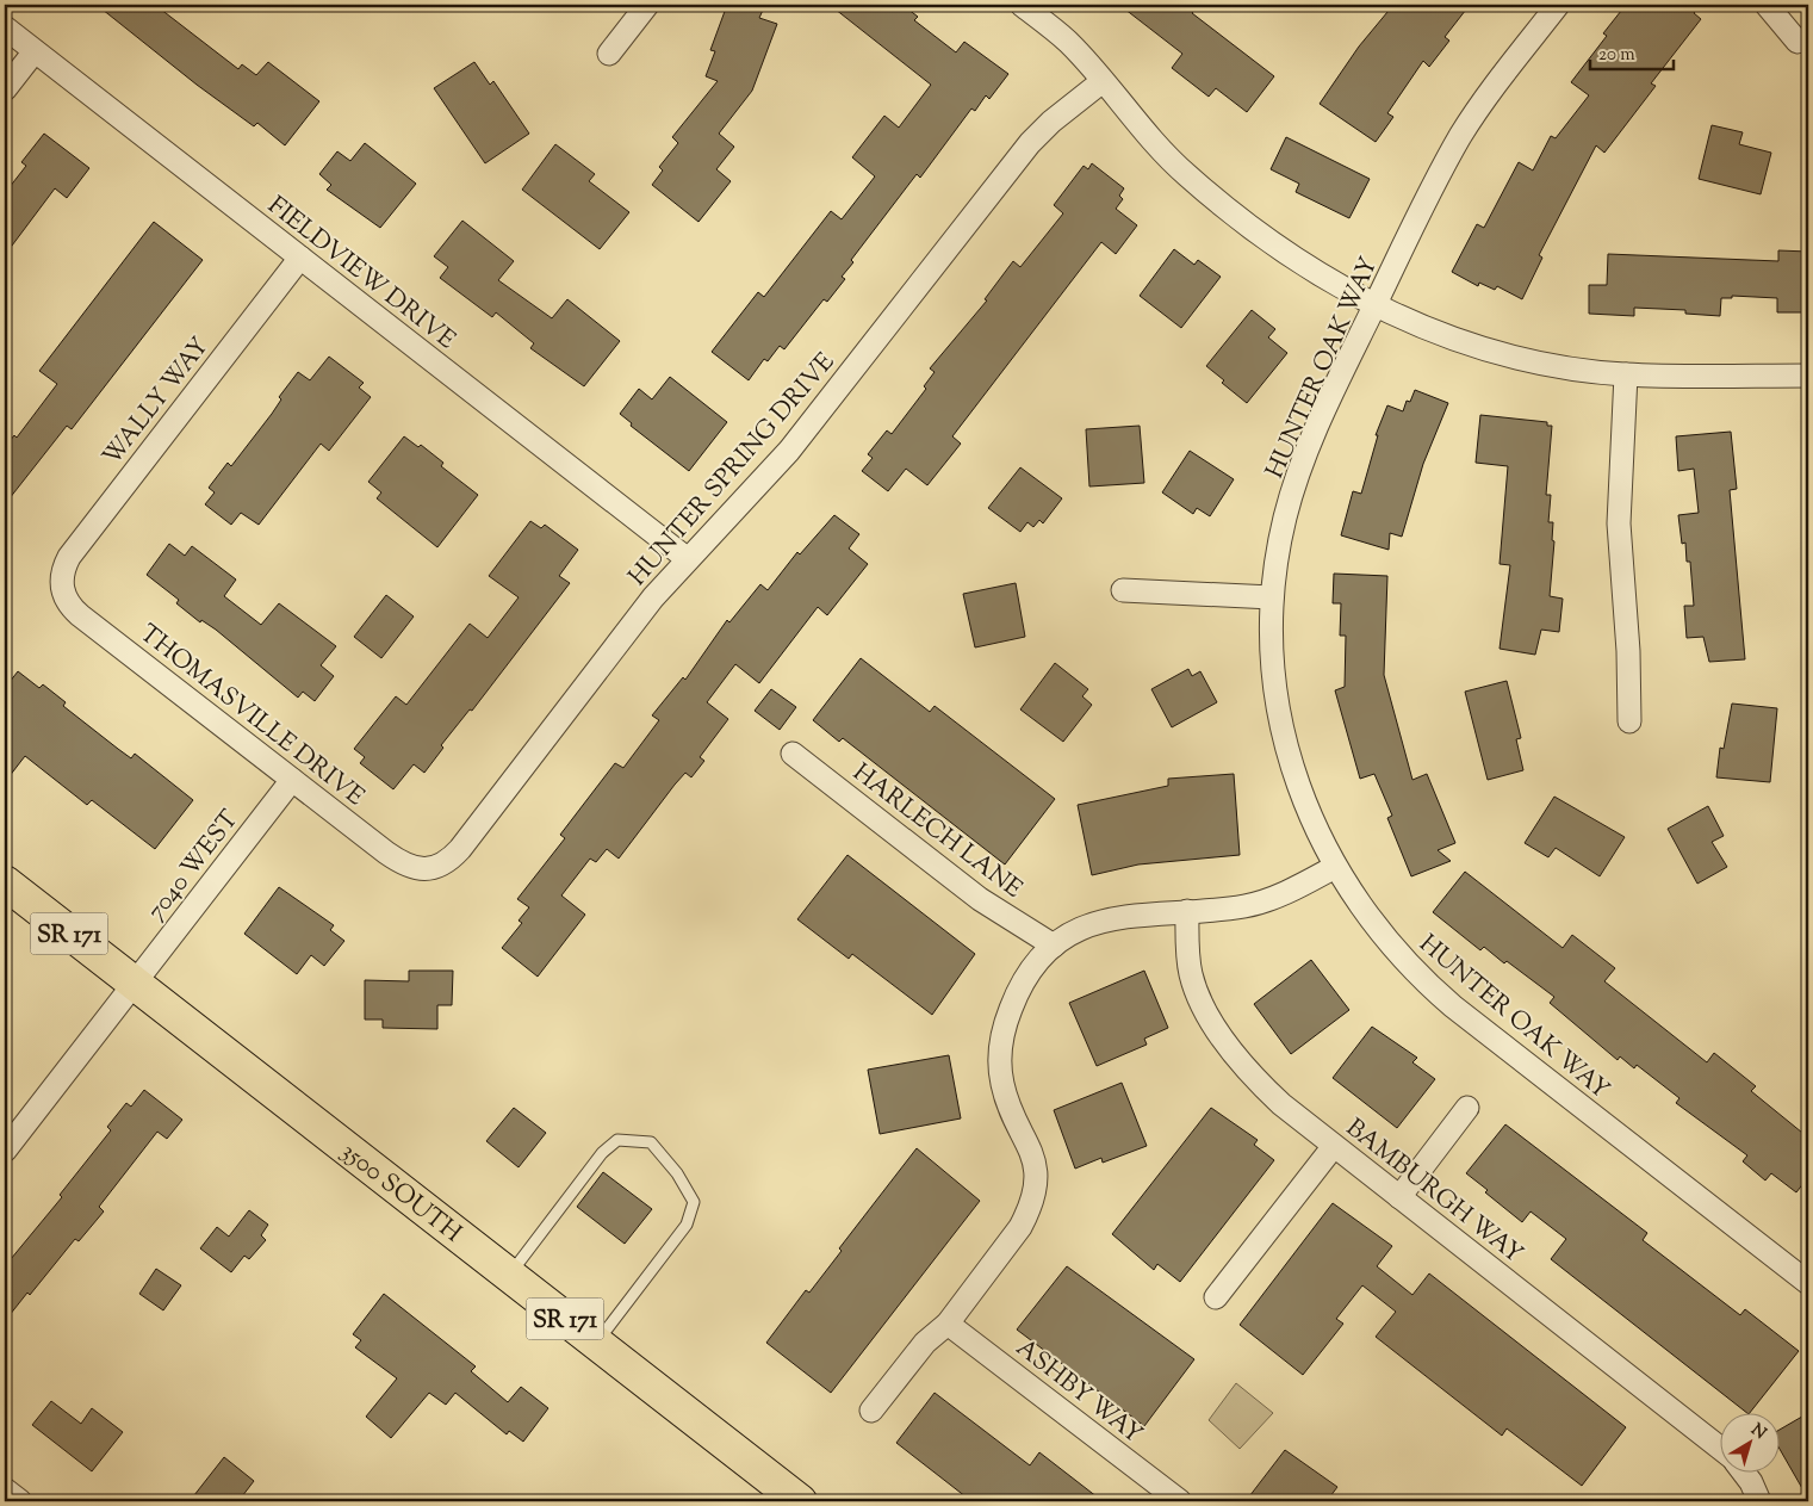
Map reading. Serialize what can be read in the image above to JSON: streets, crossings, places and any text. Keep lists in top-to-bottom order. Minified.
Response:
{"streets":{"main road":["SR 171","3500 SOUTH"],"street":["FIELDVIEW DRIVE","HUNTER OAK WAY","WALLY WAY","HUNTER SPRING DRIVE","THOMASVILLE DRIVE","HARLECH LANE","7040 WEST","BAMBURGH WAY","ASHBY WAY"]},"crossings":[["FIELDVIEW DRIVE","WALLY WAY"],["FIELDVIEW DRIVE","HUNTER SPRING DRIVE"],["WALLY WAY","THOMASVILLE DRIVE"],["HUNTER SPRING DRIVE","THOMASVILLE DRIVE"],["THOMASVILLE DRIVE","7040 WEST"],["7040 WEST","3500 SOUTH"]],"scale_bar":"20 m","north":"top right"}
